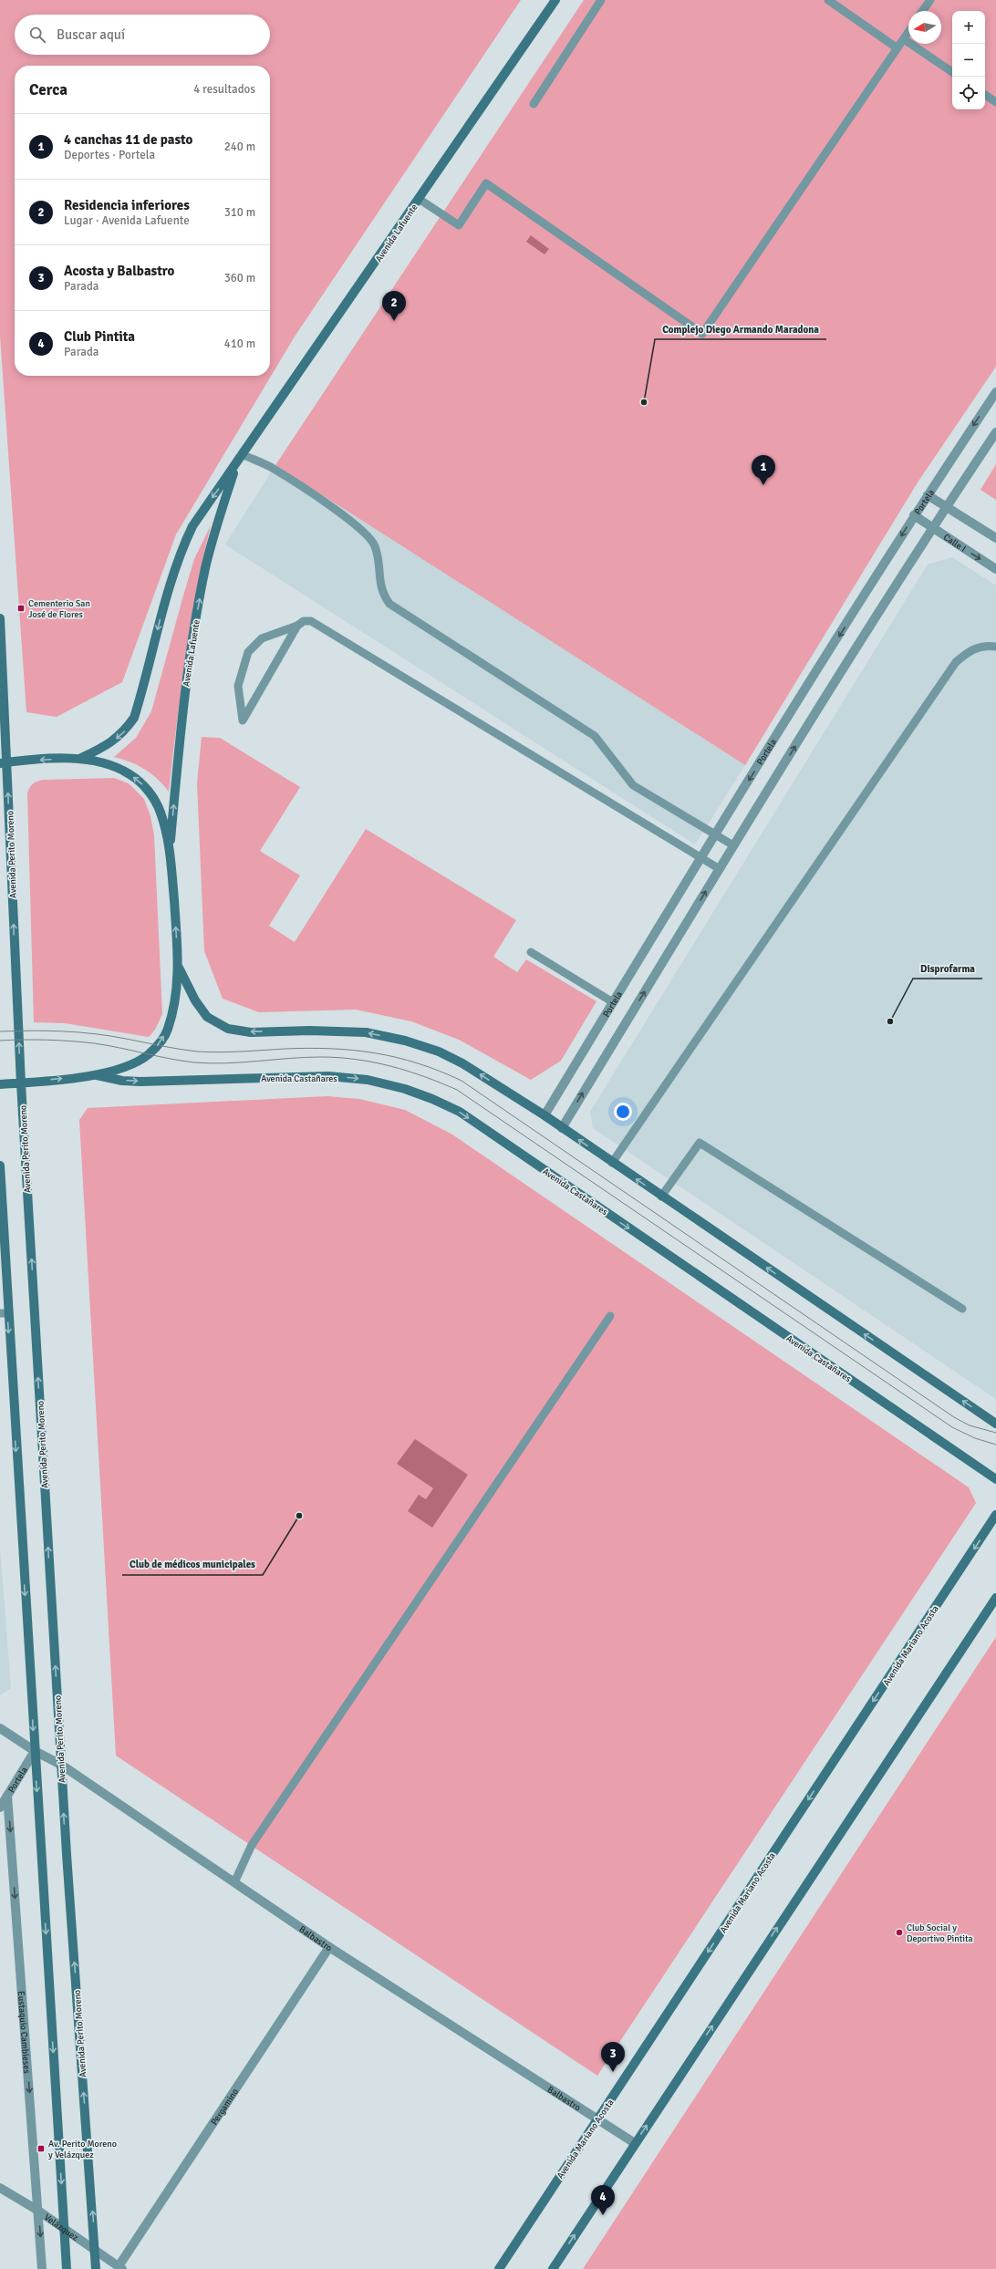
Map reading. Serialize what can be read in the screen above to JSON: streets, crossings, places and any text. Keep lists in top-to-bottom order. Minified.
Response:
{"streets":{"main road":["Avenida Lafuente","Avenida Perito Moreno","Avenida Castañares","Avenida Mariano Acosta"],"street":["Portela","Calle I","Balbastro","Eustaquio Cambieses","Pergamino","Velázquez"]},"crossings":[["Portela","Calle I"],["Portela","Balbastro"],["Portela","Eustaquio Cambieses"],["Avenida Perito Moreno","Balbastro"],["Avenida Perito Moreno","Velázquez"],["Avenida Mariano Acosta","Balbastro"],["Balbastro","Pergamino"],["Eustaquio Cambieses","Velázquez"],["Pergamino","Velázquez"]],"one_way":["Eustaquio Cambieses"],"places":{"other":["Complejo Diego Armando Maradona","Disprofarma","Club de médicos municipales","Club Social y Deportivo Pintita"],"transit":["Cementerio San José de Flores","Av. Perito Moreno y Velázquez"]},"north":"left","page":{"map_buttons":["+","−"],"search":"Buscar aquí","heading":["Cerca","4 resultados"],"list":[{"mark":"1","name":"4 canchas 11 de pasto","note":"Deportes · Portela","value":"240 m"},{"mark":"2","name":"Residencia inferiores","note":"Lugar · Avenida Lafuente","value":"310 m"},{"mark":"3","name":"Acosta y Balbastro","note":"Parada","value":"360 m"},{"mark":"4","name":"Club Pintita","note":"Parada","value":"410 m"}],"pins":["2","1","3","4"]}}
